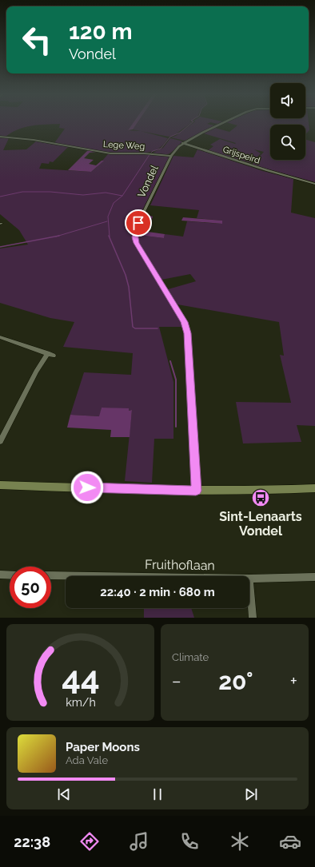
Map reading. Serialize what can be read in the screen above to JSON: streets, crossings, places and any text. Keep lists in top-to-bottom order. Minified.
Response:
{"streets":{"street":["Lege Weg","Grijspeird","Vondel","Fruithoflaan"]},"crossings":[["Lege Weg","Vondel"],["Grijspeird","Vondel"]],"places":{"bus stop":["Sint-Lenaarts Vondel"]},"page":{"turn":["120 m","Vondel"],"limit":"50","trip":"22:40 · 2 min · 680 m","tile":"Climate","heat":["−","20°","+"],"song":["Paper Moons","Ada Vale"],"tabs":"22:38","gauge":["44","km/h"]}}
